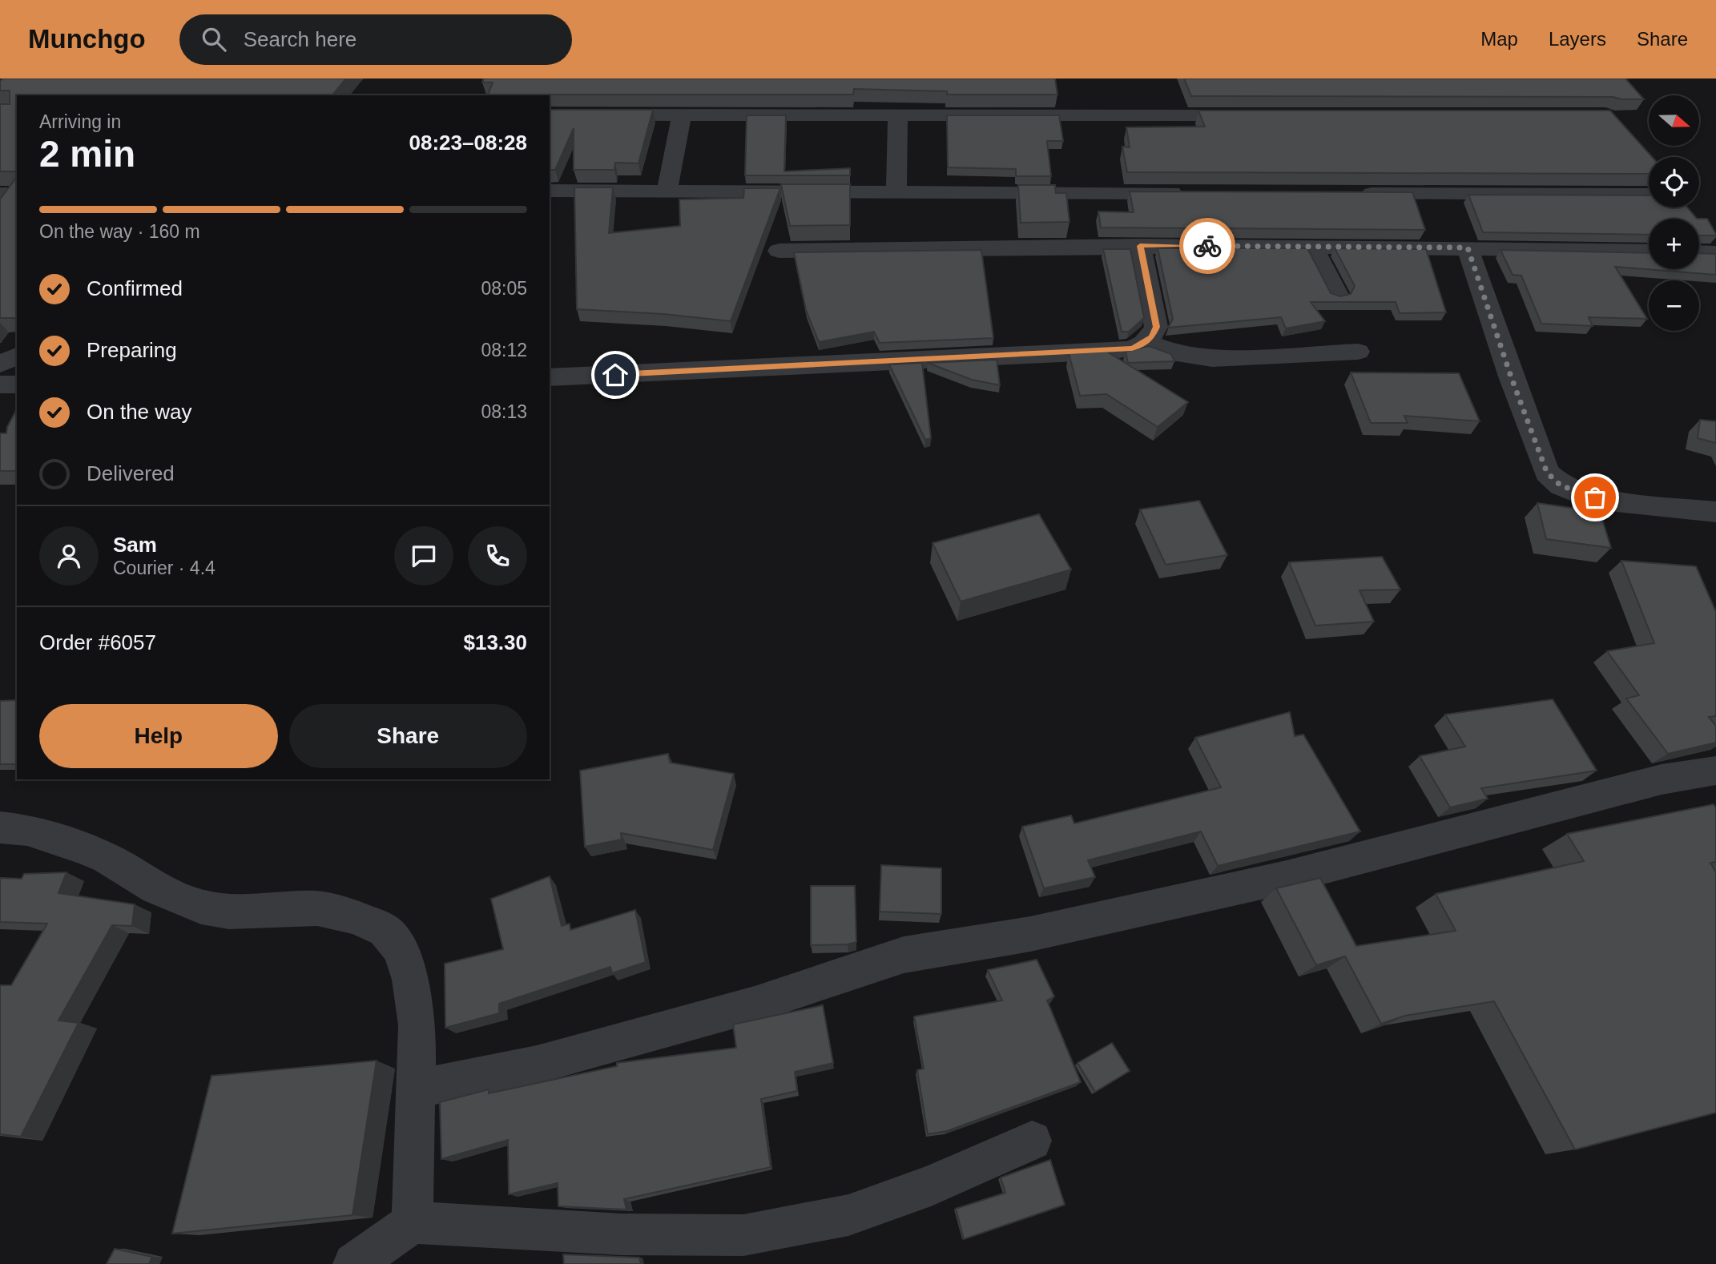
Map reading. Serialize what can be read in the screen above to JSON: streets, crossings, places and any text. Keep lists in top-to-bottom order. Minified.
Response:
{"north":"right","page":{"header":"Munchgo","search":"Search here","nav":["Map","Layers","Share"],"map_buttons":["+","−"],"heading":["2 min","Arriving in","08:23–08:28"],"panel":["Sam","Courier · 4.4","Order #6057","$13.30"],"bar":"On the way · 160 m","list":[["Confirmed","08:05"],["Preparing","08:12"],["On the way","08:13"],"Delivered"],"buttons":["Help","Share"]}}
